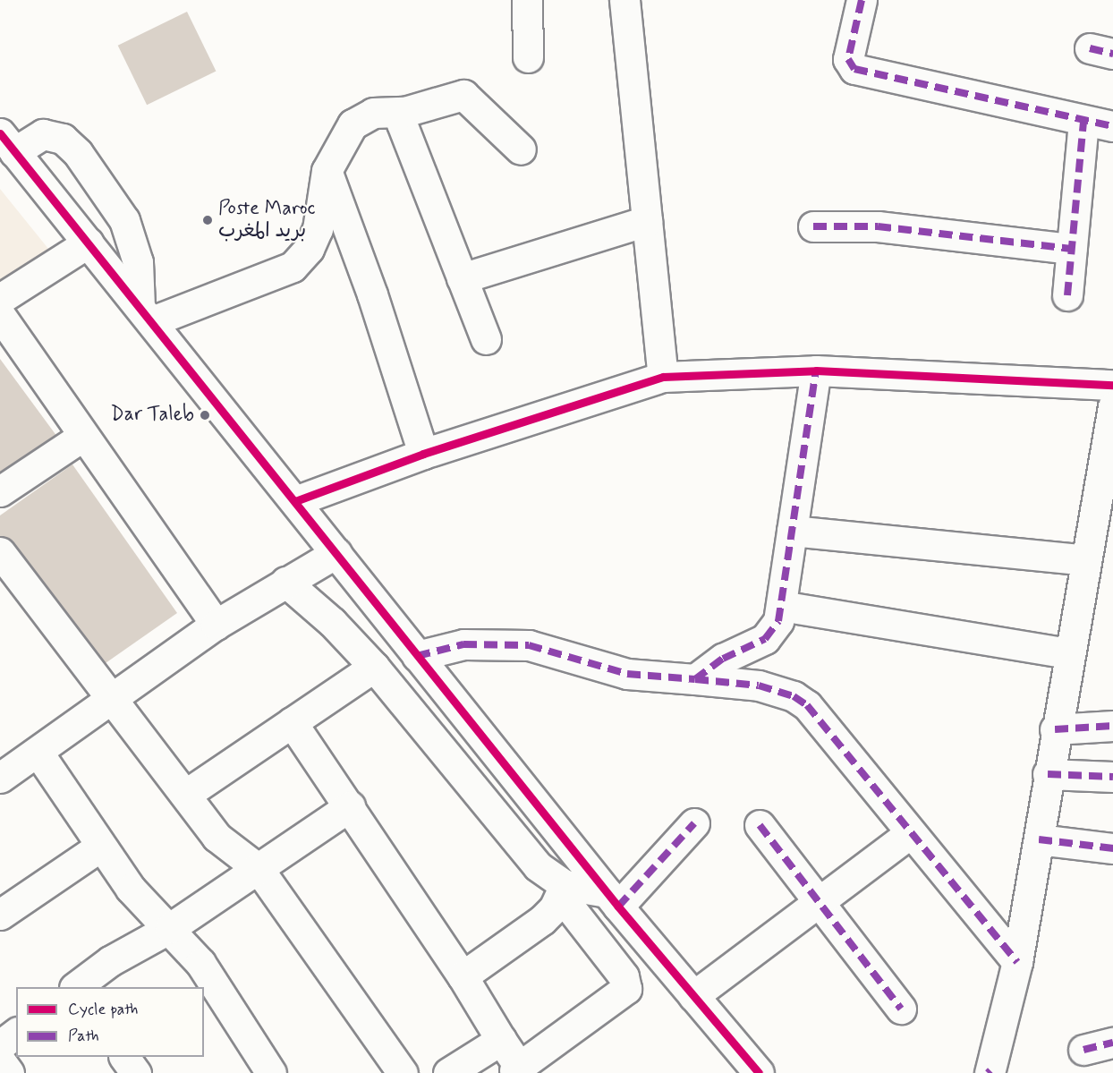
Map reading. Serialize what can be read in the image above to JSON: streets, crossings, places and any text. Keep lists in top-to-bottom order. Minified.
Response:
{"places":["Poste Maroc بريد المغرب","Dar Taleb"],"legend":["Cycle path","Path"]}
